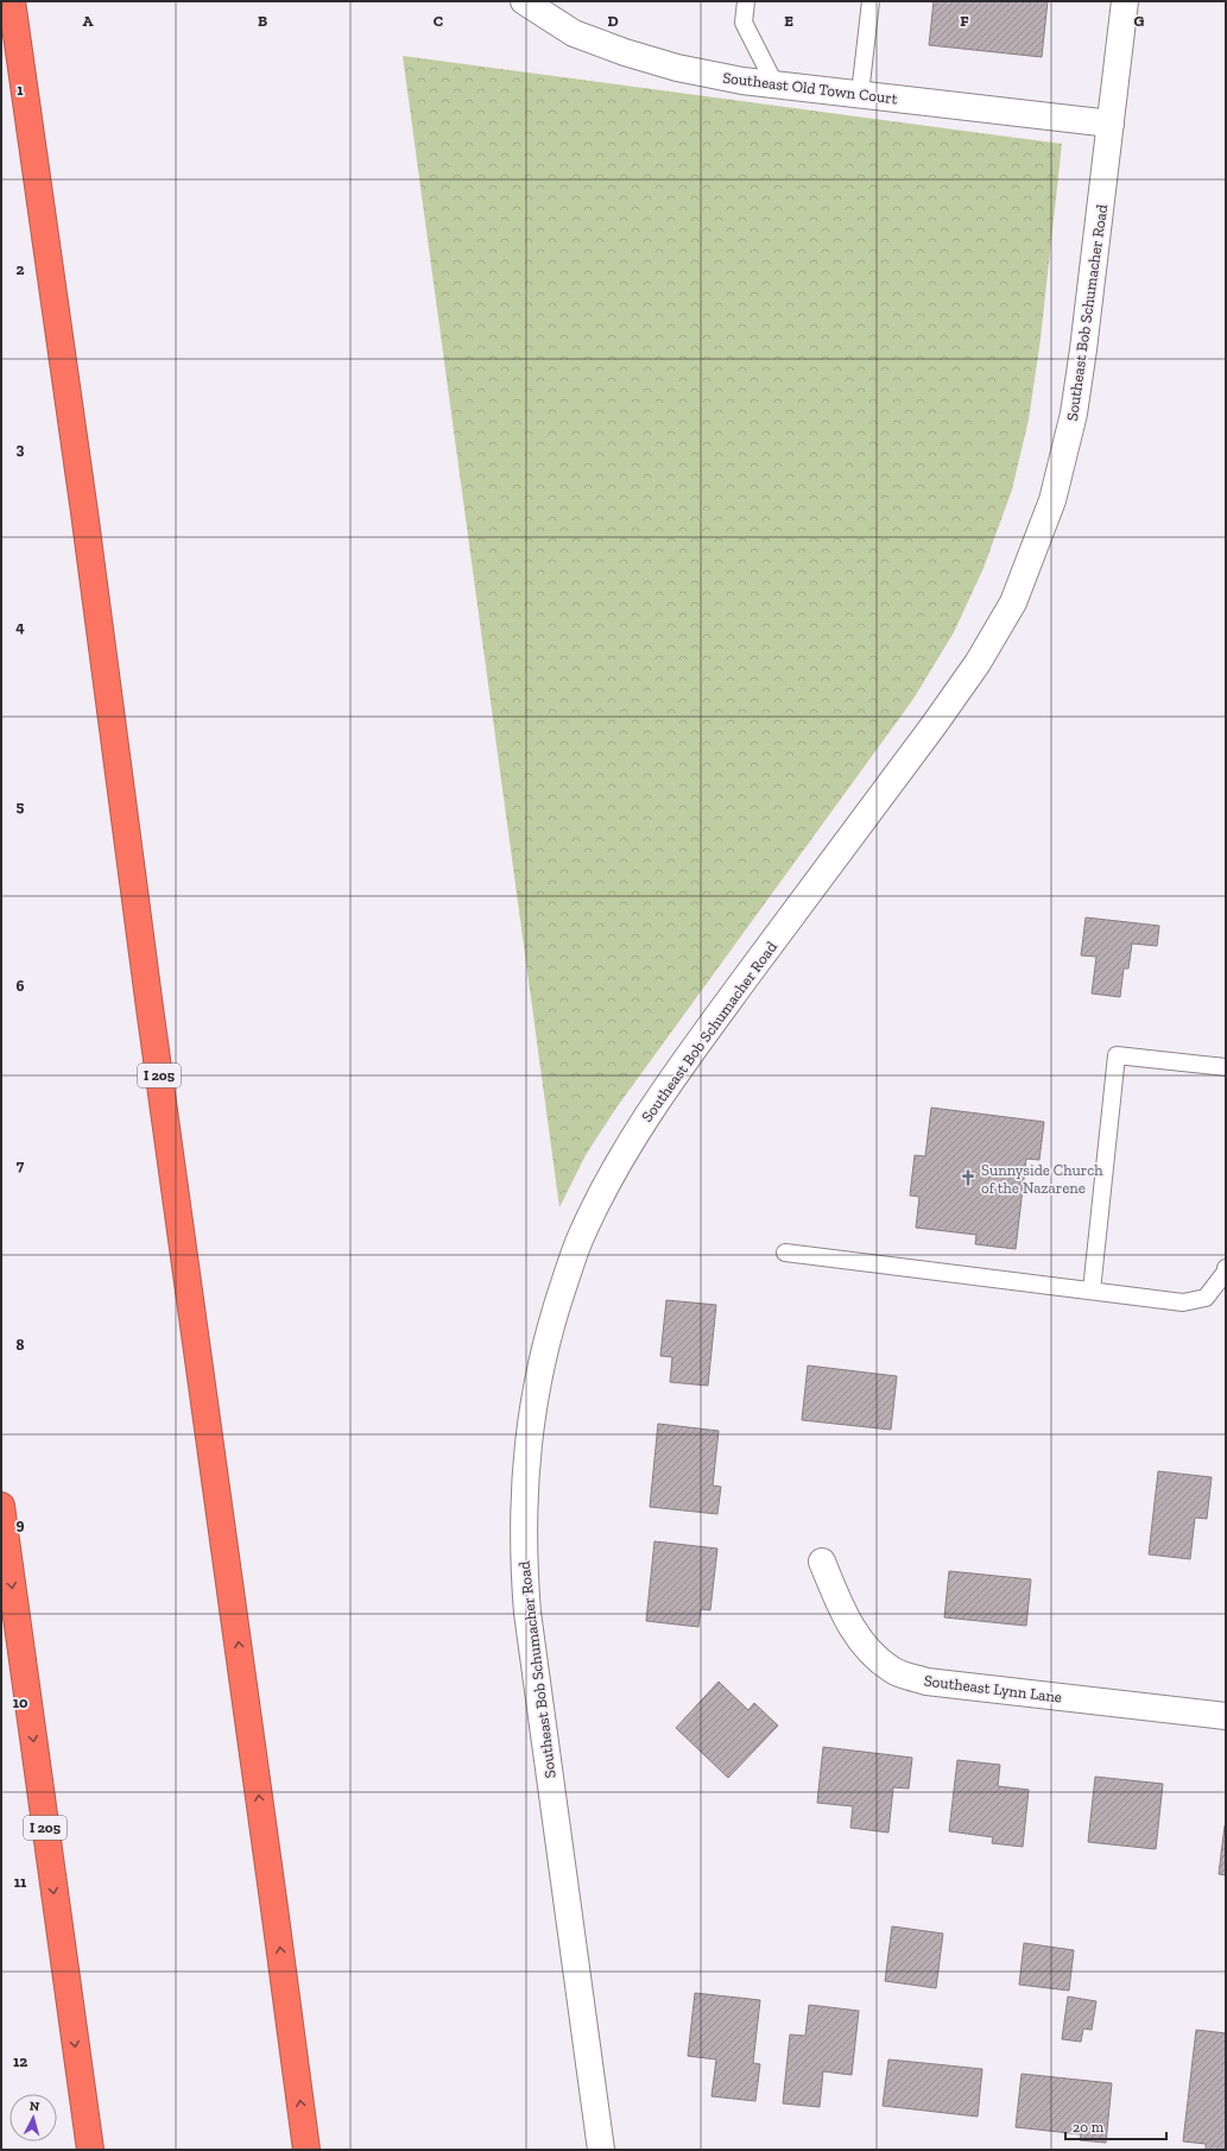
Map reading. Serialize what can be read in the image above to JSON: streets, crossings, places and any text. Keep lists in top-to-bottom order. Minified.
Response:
{"streets":{"highway":["I 205"],"main road":["Southeast Old Town Court","Southeast Bob Schumacher Road","Southeast Lynn Lane"]},"crossings":[["Southeast Old Town Court","Southeast Bob Schumacher Road"]],"places":{"church":["Sunnyside Church of the Nazarene"]},"scale_bar":"20 m","north":"top","grid":{"columns":["A","B","C","D","E","F","G"],"rows":["1","2","3","4","5","6","7","8","9","10","11","12"]}}
